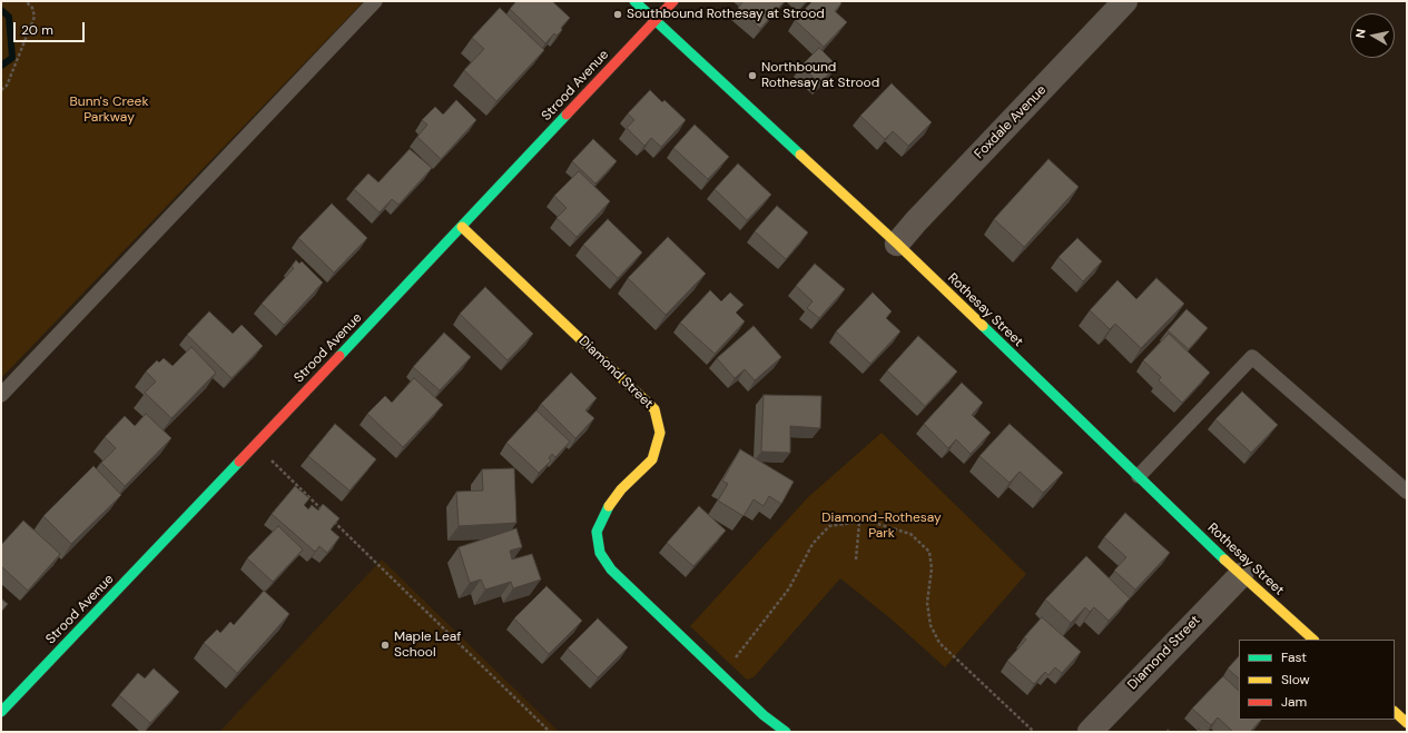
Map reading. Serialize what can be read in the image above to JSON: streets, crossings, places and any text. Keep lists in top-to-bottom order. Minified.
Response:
{"streets":{"street":["Strood Avenue","Foxdale Avenue","Rothesay Street","Diamond Street"]},"crossings":[["Strood Avenue","Rothesay Street"],["Strood Avenue","Diamond Street"],["Foxdale Avenue","Rothesay Street"],["Rothesay Street","Diamond Street"]],"parks":["Bunn's Creek Parkway","Diamond-Rothesay Park"],"places":["Southbound Rothesay at Strood","Northbound Rothesay at Strood","Maple Leaf School"],"legend":["Fast","Slow","Jam"],"scale_bar":"20 m","north":"left"}
